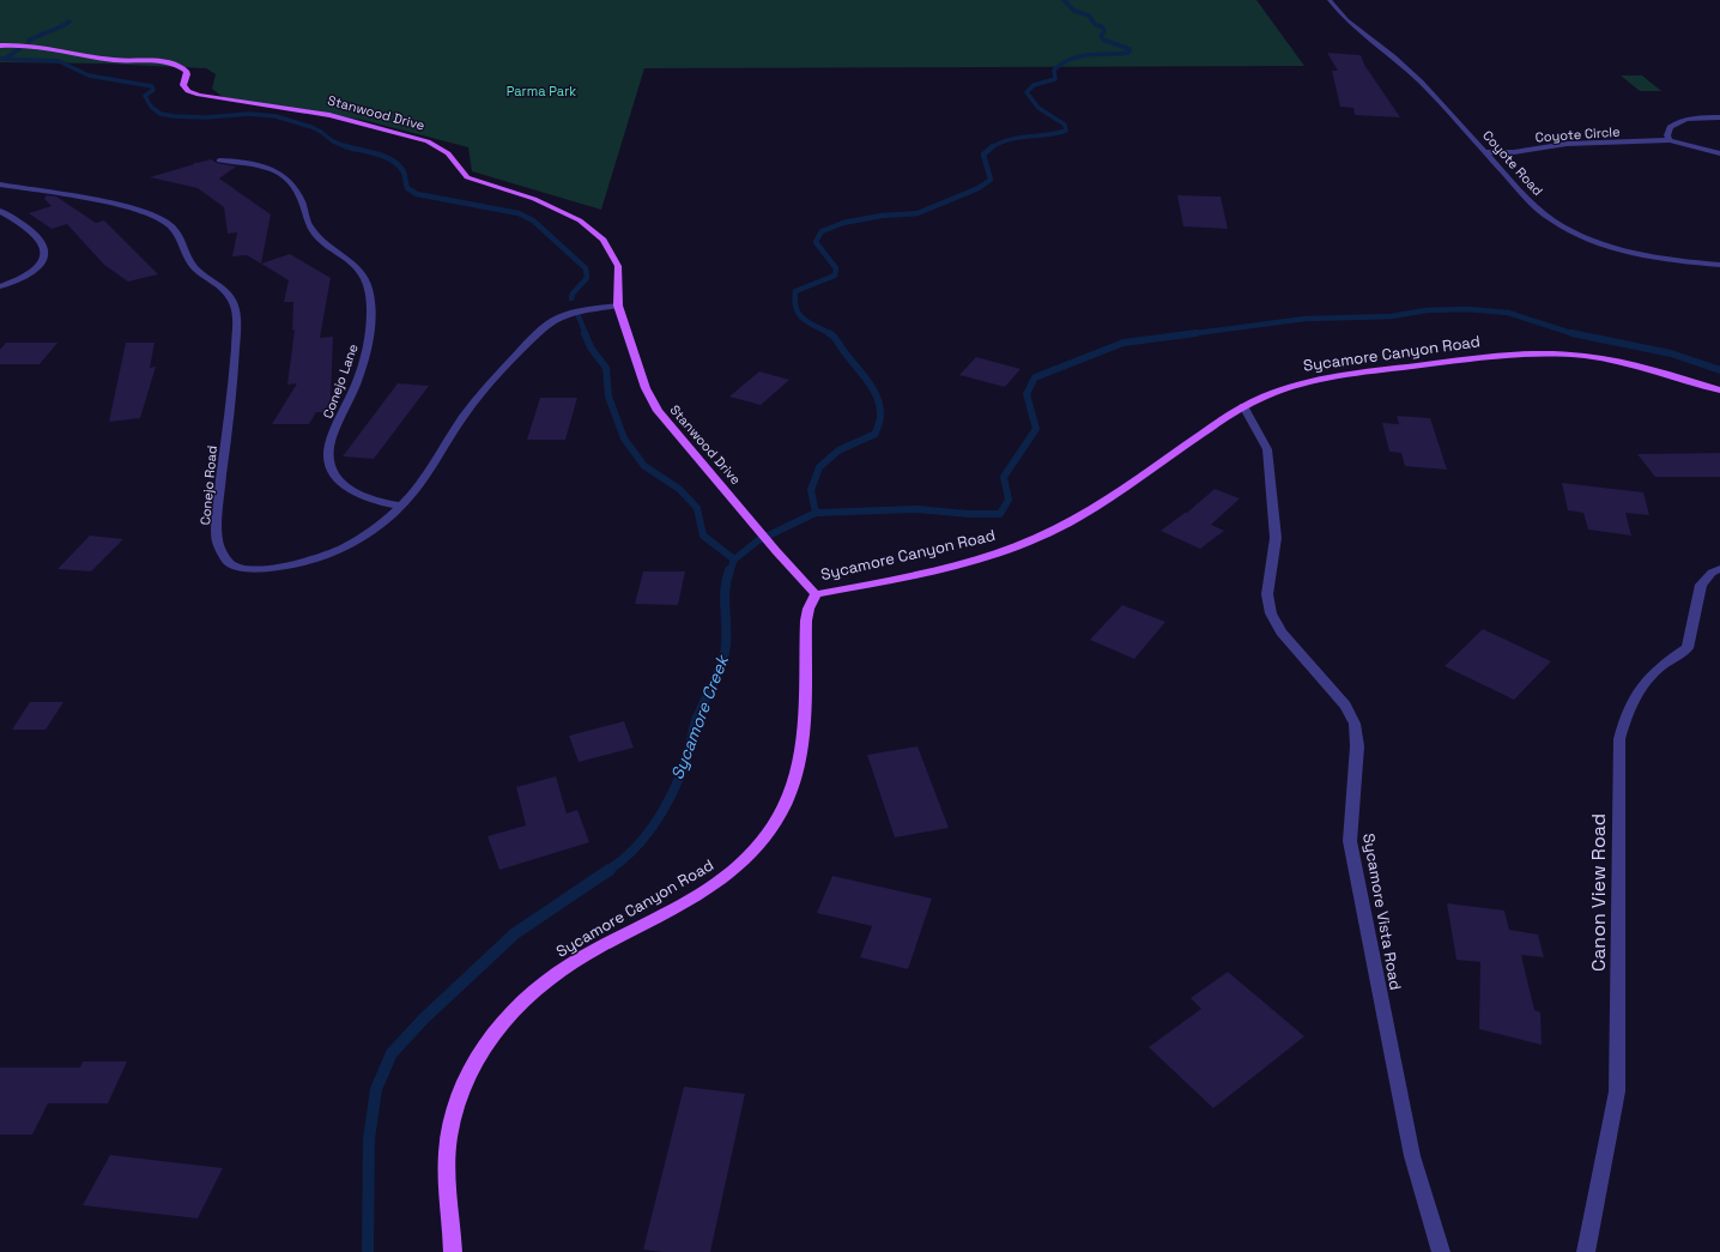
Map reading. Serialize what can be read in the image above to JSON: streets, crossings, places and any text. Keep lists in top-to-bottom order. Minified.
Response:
{"streets":{"main road":["Stanwood Drive","Sycamore Canyon Road"],"street":["Coyote Circle","Coyote Road","Conejo Lane","Conejo Road","Canon View Road","Sycamore Vista Road"]},"crossings":[["Stanwood Drive","Sycamore Canyon Road"],["Stanwood Drive","Conejo Road"],["Coyote Circle","Coyote Road"],["Sycamore Canyon Road","Sycamore Vista Road"],["Conejo Lane","Conejo Road"]],"water":["Sycamore Creek"],"parks":["Parma Park"]}
